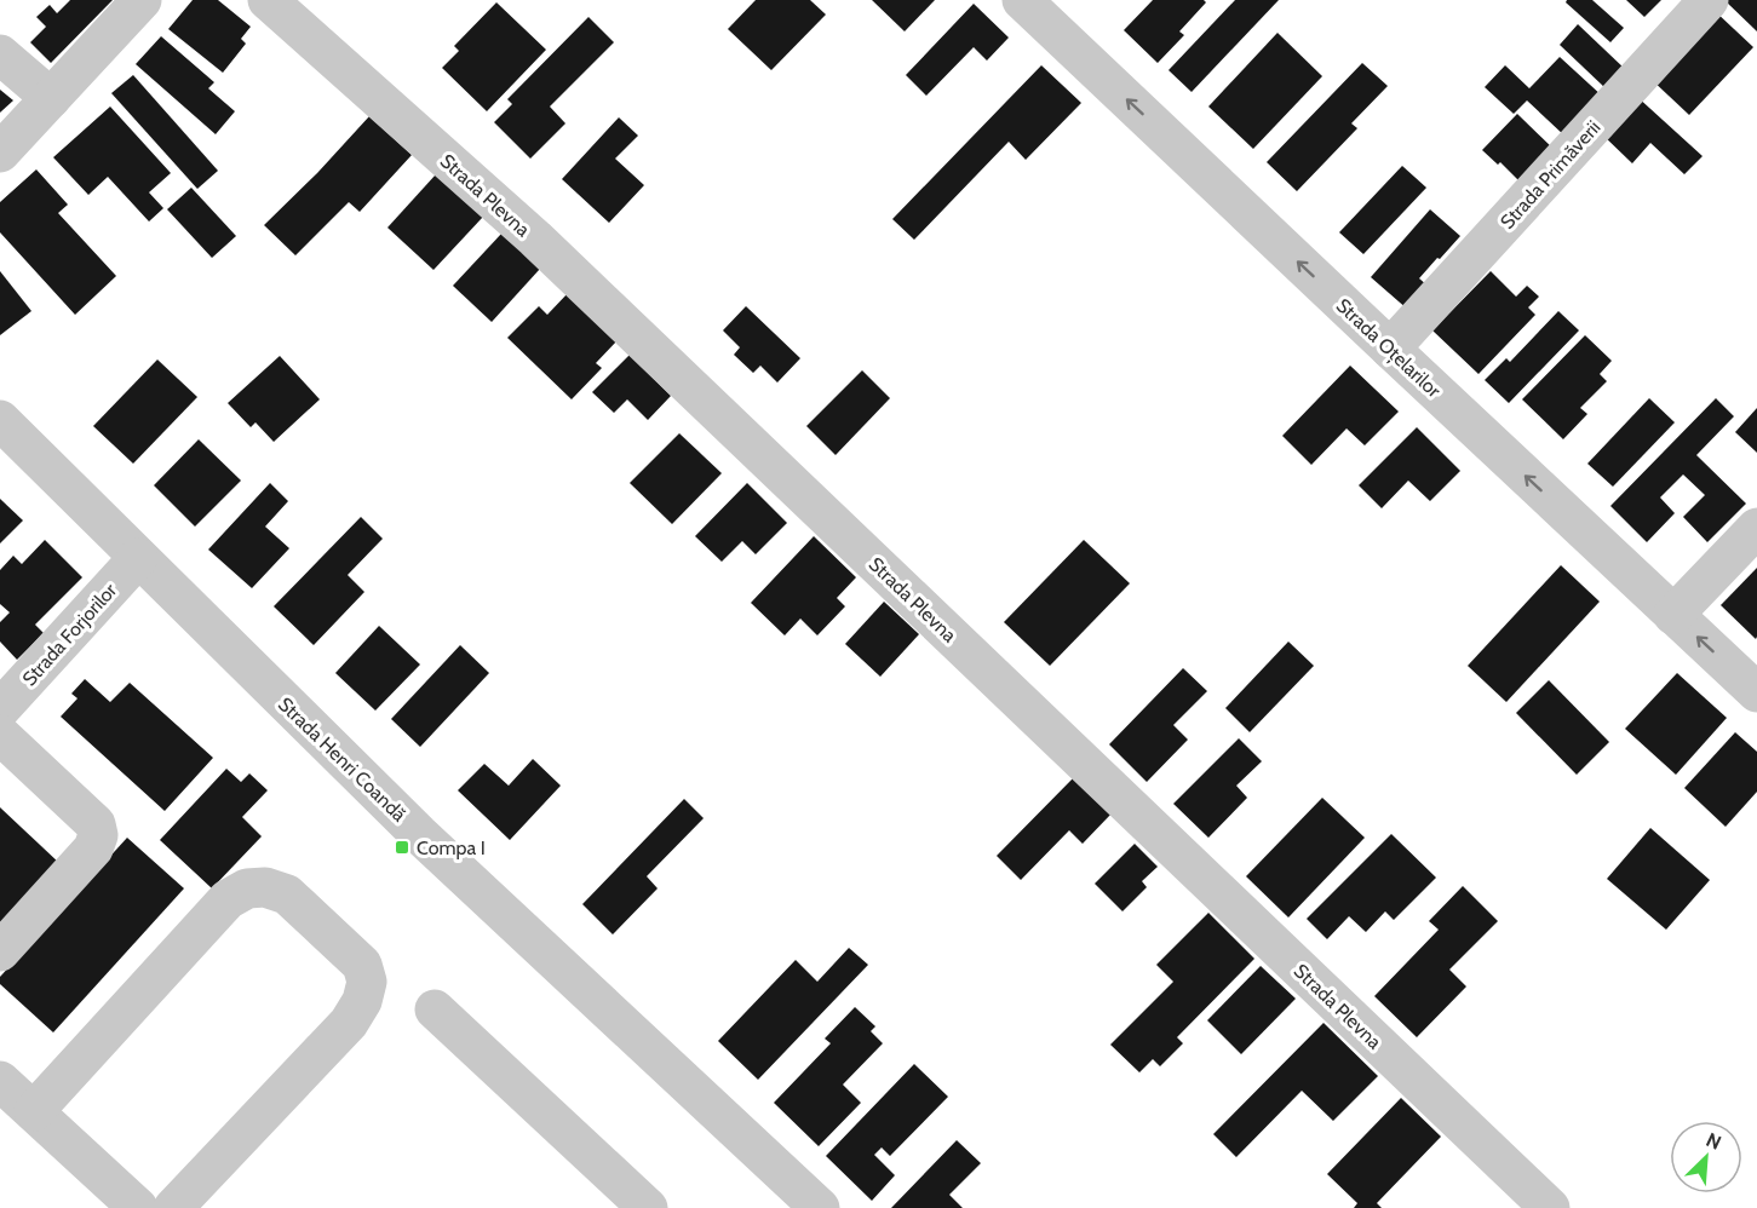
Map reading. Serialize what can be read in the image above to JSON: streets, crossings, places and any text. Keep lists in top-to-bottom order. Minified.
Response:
{"streets":{"street":["Strada Primăverii","Strada Plevna","Strada Oțelarilor","Strada Forjorilor","Strada Henri Coandă"]},"crossings":[["Strada Primăverii","Strada Oțelarilor"],["Strada Forjorilor","Strada Henri Coandă"]],"one_way":["Strada Oțelarilor"],"places":{"transit":["Compa I"]},"north":"top right"}
